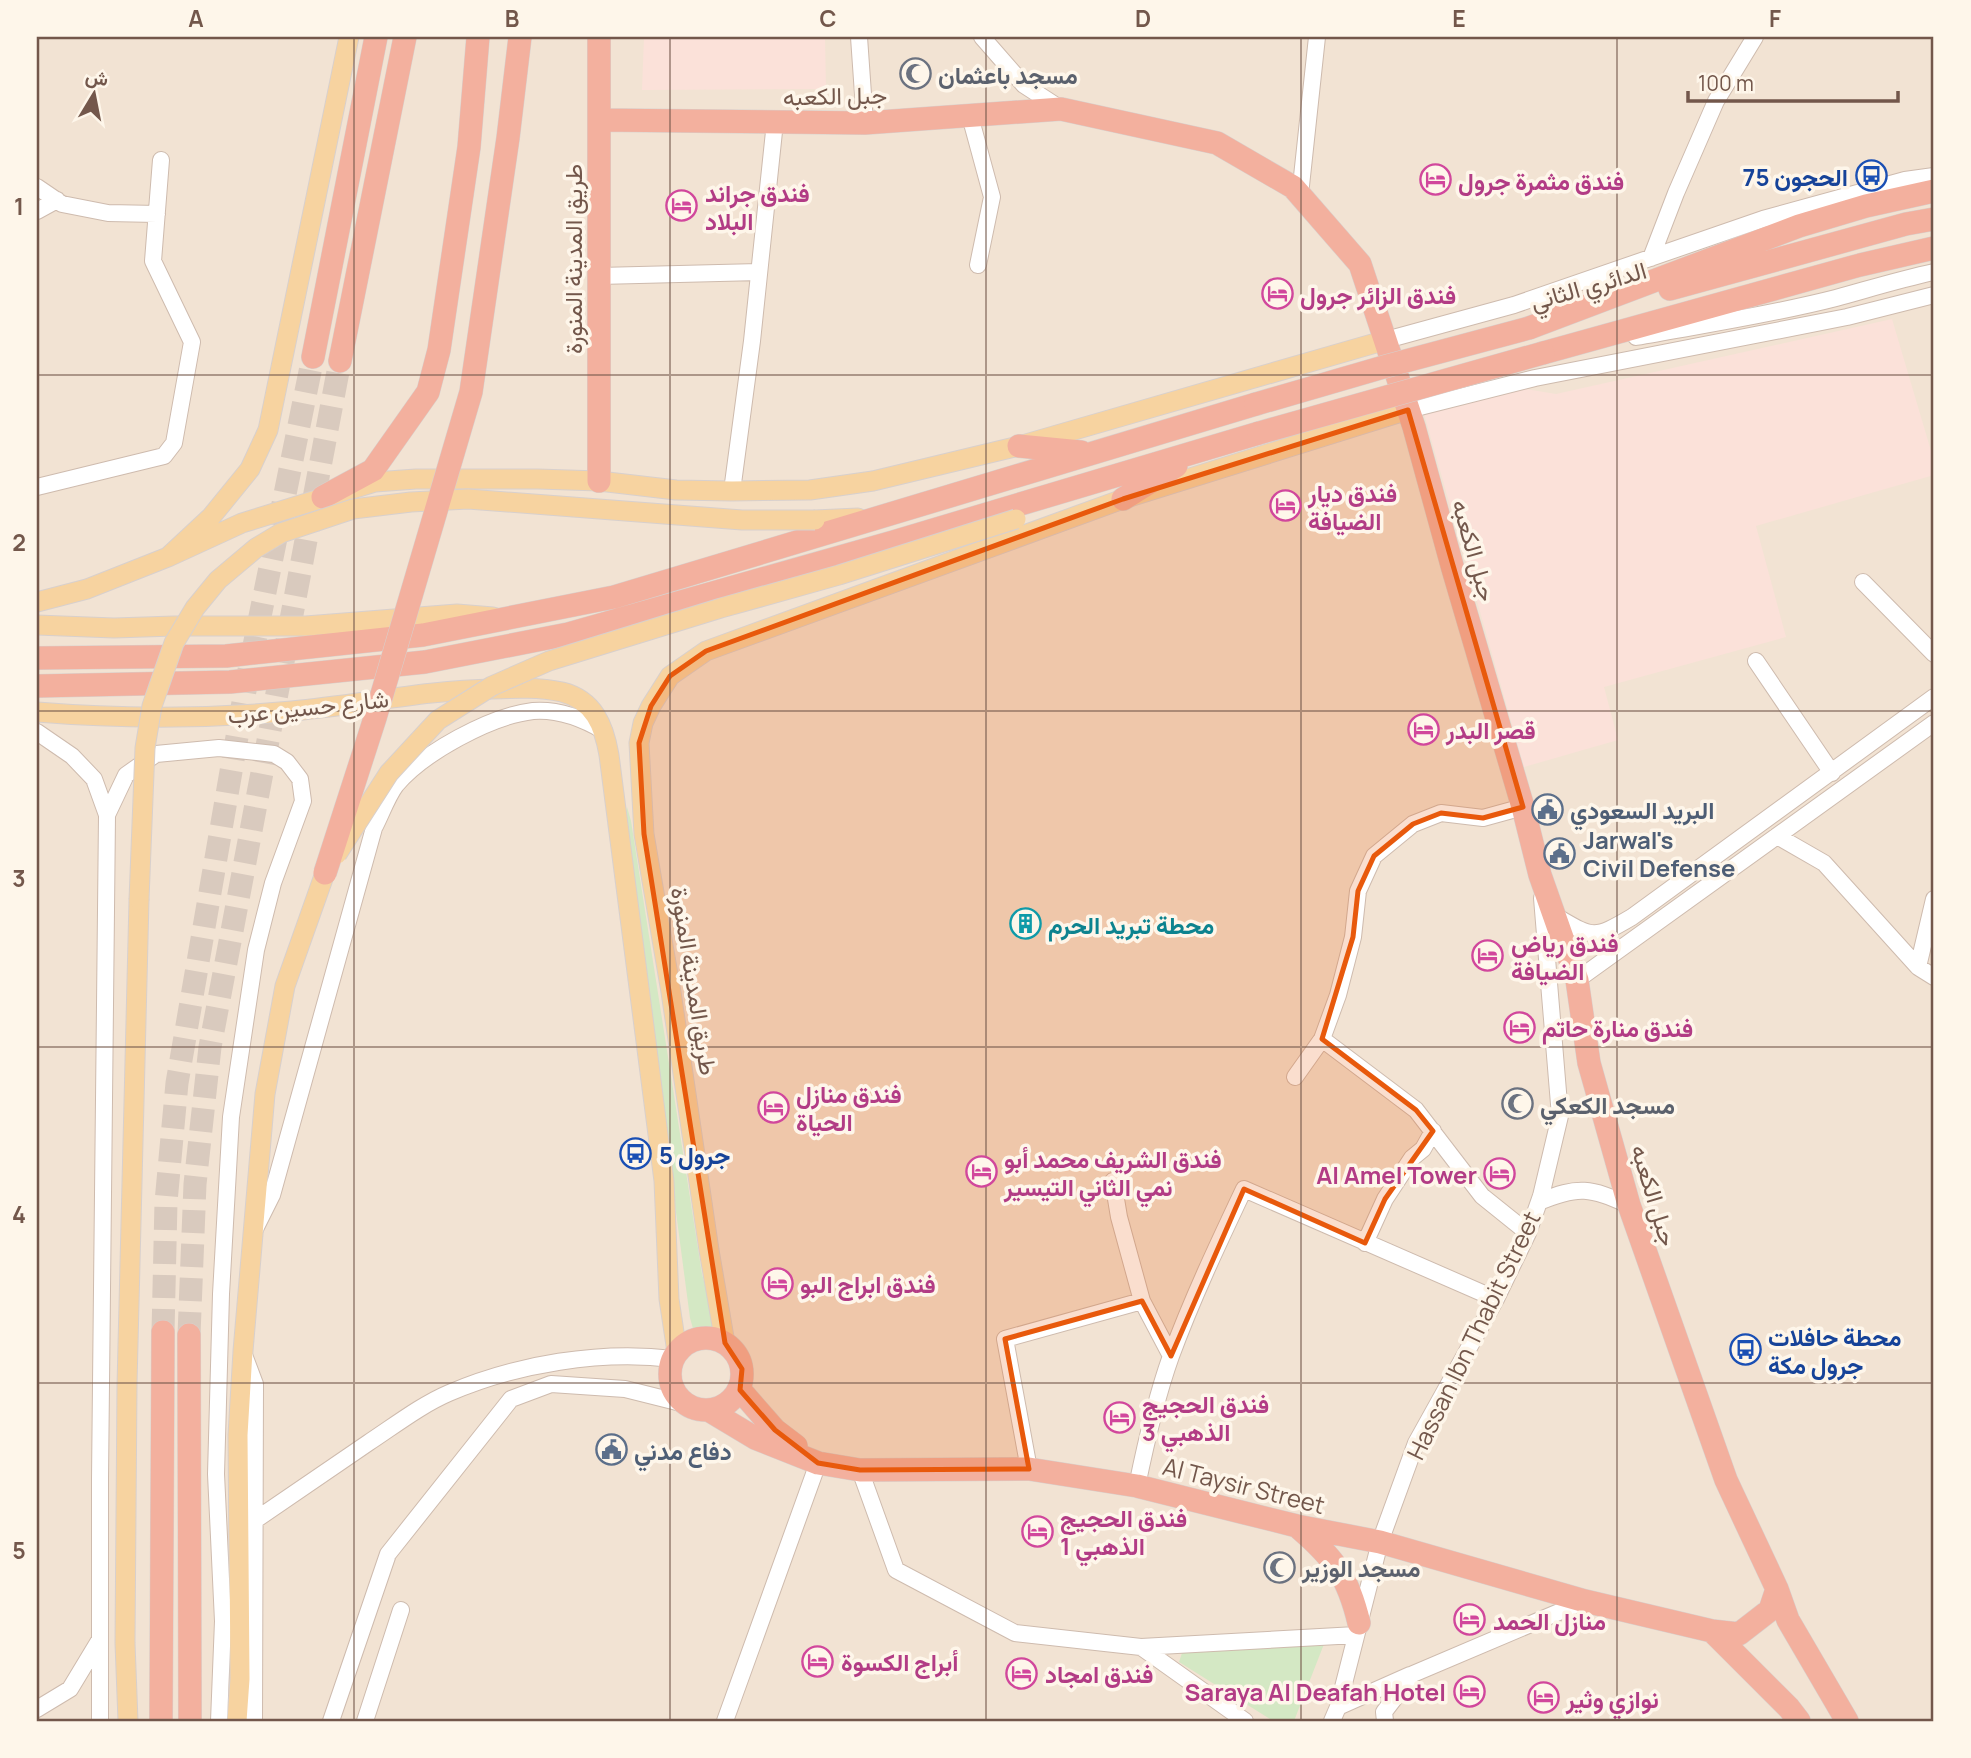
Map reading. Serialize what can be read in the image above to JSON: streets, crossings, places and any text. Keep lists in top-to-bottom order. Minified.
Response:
{"streets":{"highway":["جبل الكعبه","طريق المدينة المنورة","الدائري الثاني","Al Taysir Street"],"main road":["شارع حسين عرب"],"street":["Hassan Ibn Thabit Street"]},"crossings":[["جبل الكعبه","طريق المدينة المنورة"],["جبل الكعبه","Hassan Ibn Thabit Street"],["طريق المدينة المنورة","Al Taysir Street"],["Hassan Ibn Thabit Street","Al Taysir Street"]],"places":{"mosque":["مسجد باعثمان","مسجد الكعكي","مسجد الوزير"],"bus stop":["الحجون 75","جرول 5","محطة حافلات جرول مكة"],"hotel":["فندق مثمرة جرول","فندق جراند البلاد","فندق الزائر جرول","فندق ديار الضيافة","قصر البدر","فندق رياض الضيافة","فندق منارة حاتم","فندق منازل الحياة","فندق الشريف محمد أبو نمي الثاني التيسير","Al Amel Tower","فندق ابراج البو","فندق الحجيج الذهبي 3","فندق الحجيج الذهبي 1","منازل الحمد","أبراج الكسوة","فندق امجاد","Saraya Al Deafah Hotel","نوازي وثير"],"public building":["البريد السعودي","Jarwal's Civil Defense","دفاع مدني"],"building":["محطة تبريد الحرم"]},"scale_bar":"100 m","north":"top","grid":{"columns":["A","B","C","D","E","F"],"rows":["1","2","3","4","5"]}}
